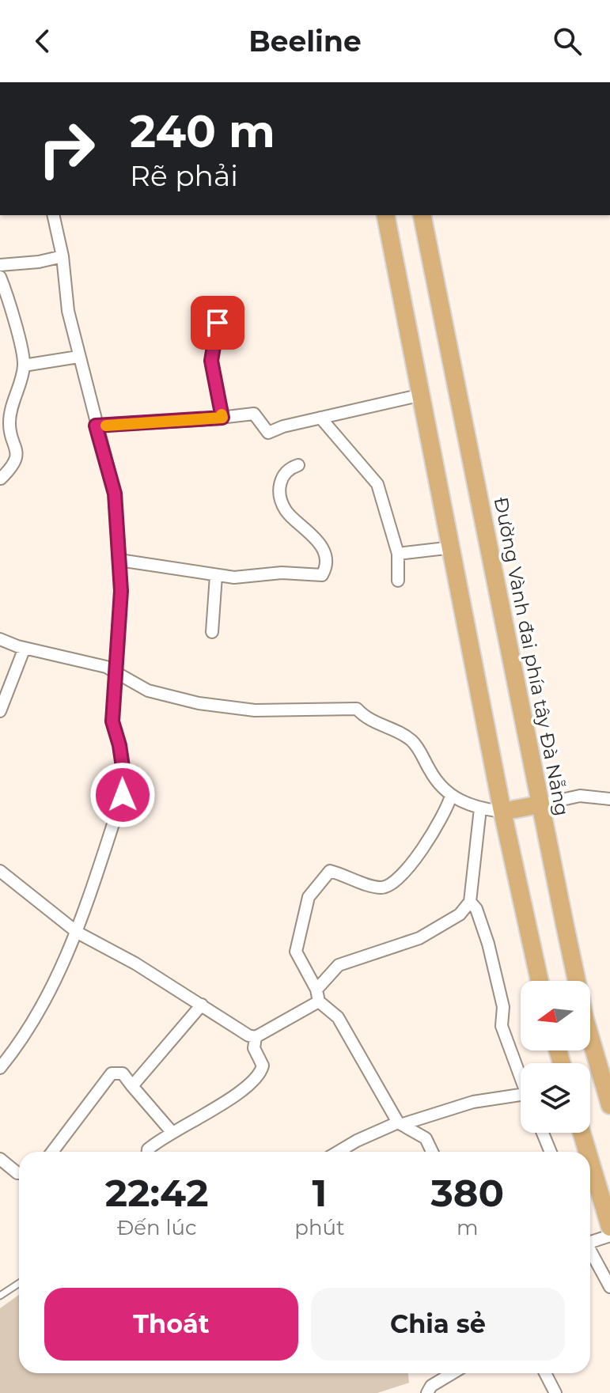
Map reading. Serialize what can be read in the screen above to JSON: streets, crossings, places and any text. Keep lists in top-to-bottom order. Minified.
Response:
{"streets":{"main road":["Đường Vành đai phía tây Đà Nẵng"]},"north":"left","page":{"header":"Beeline","turn":["240 m","Rẽ phải"],"eta":["22:42","Đến lúc","1","phút","380","m"],"buttons":["Thoát","Chia sẻ"]}}
